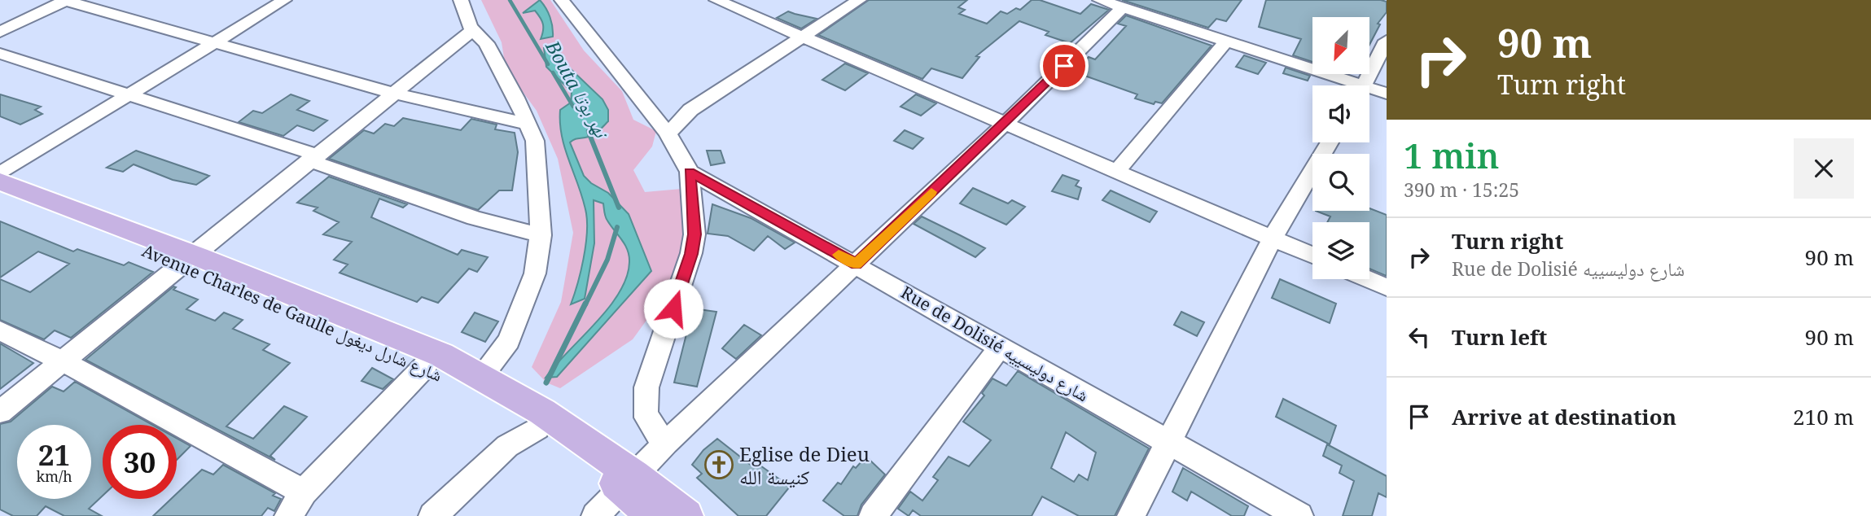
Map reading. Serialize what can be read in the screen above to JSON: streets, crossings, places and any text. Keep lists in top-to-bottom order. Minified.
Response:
{"streets":{"main road":["Avenue Charles de Gaulle شارع شارل ديغول"],"street":["Rue de Dolisié شارع دوليسييه"]},"water":["Bouta نهر بوتا"],"places":{"church":["Eglise de Dieu كنيسة الله"]},"north":"bottom left","page":{"turn":["90 m","Turn right"],"heading":["1 min","390 m · 15:25"],"list":[{"name":"Turn right","note":"Rue de Dolisié شارع دوليسييه","value":"90 m"},{"name":"Turn left","value":"90 m"},{"name":"Arrive at destination","value":"210 m"}],"speed":"21 km/h","limit":"30"}}
